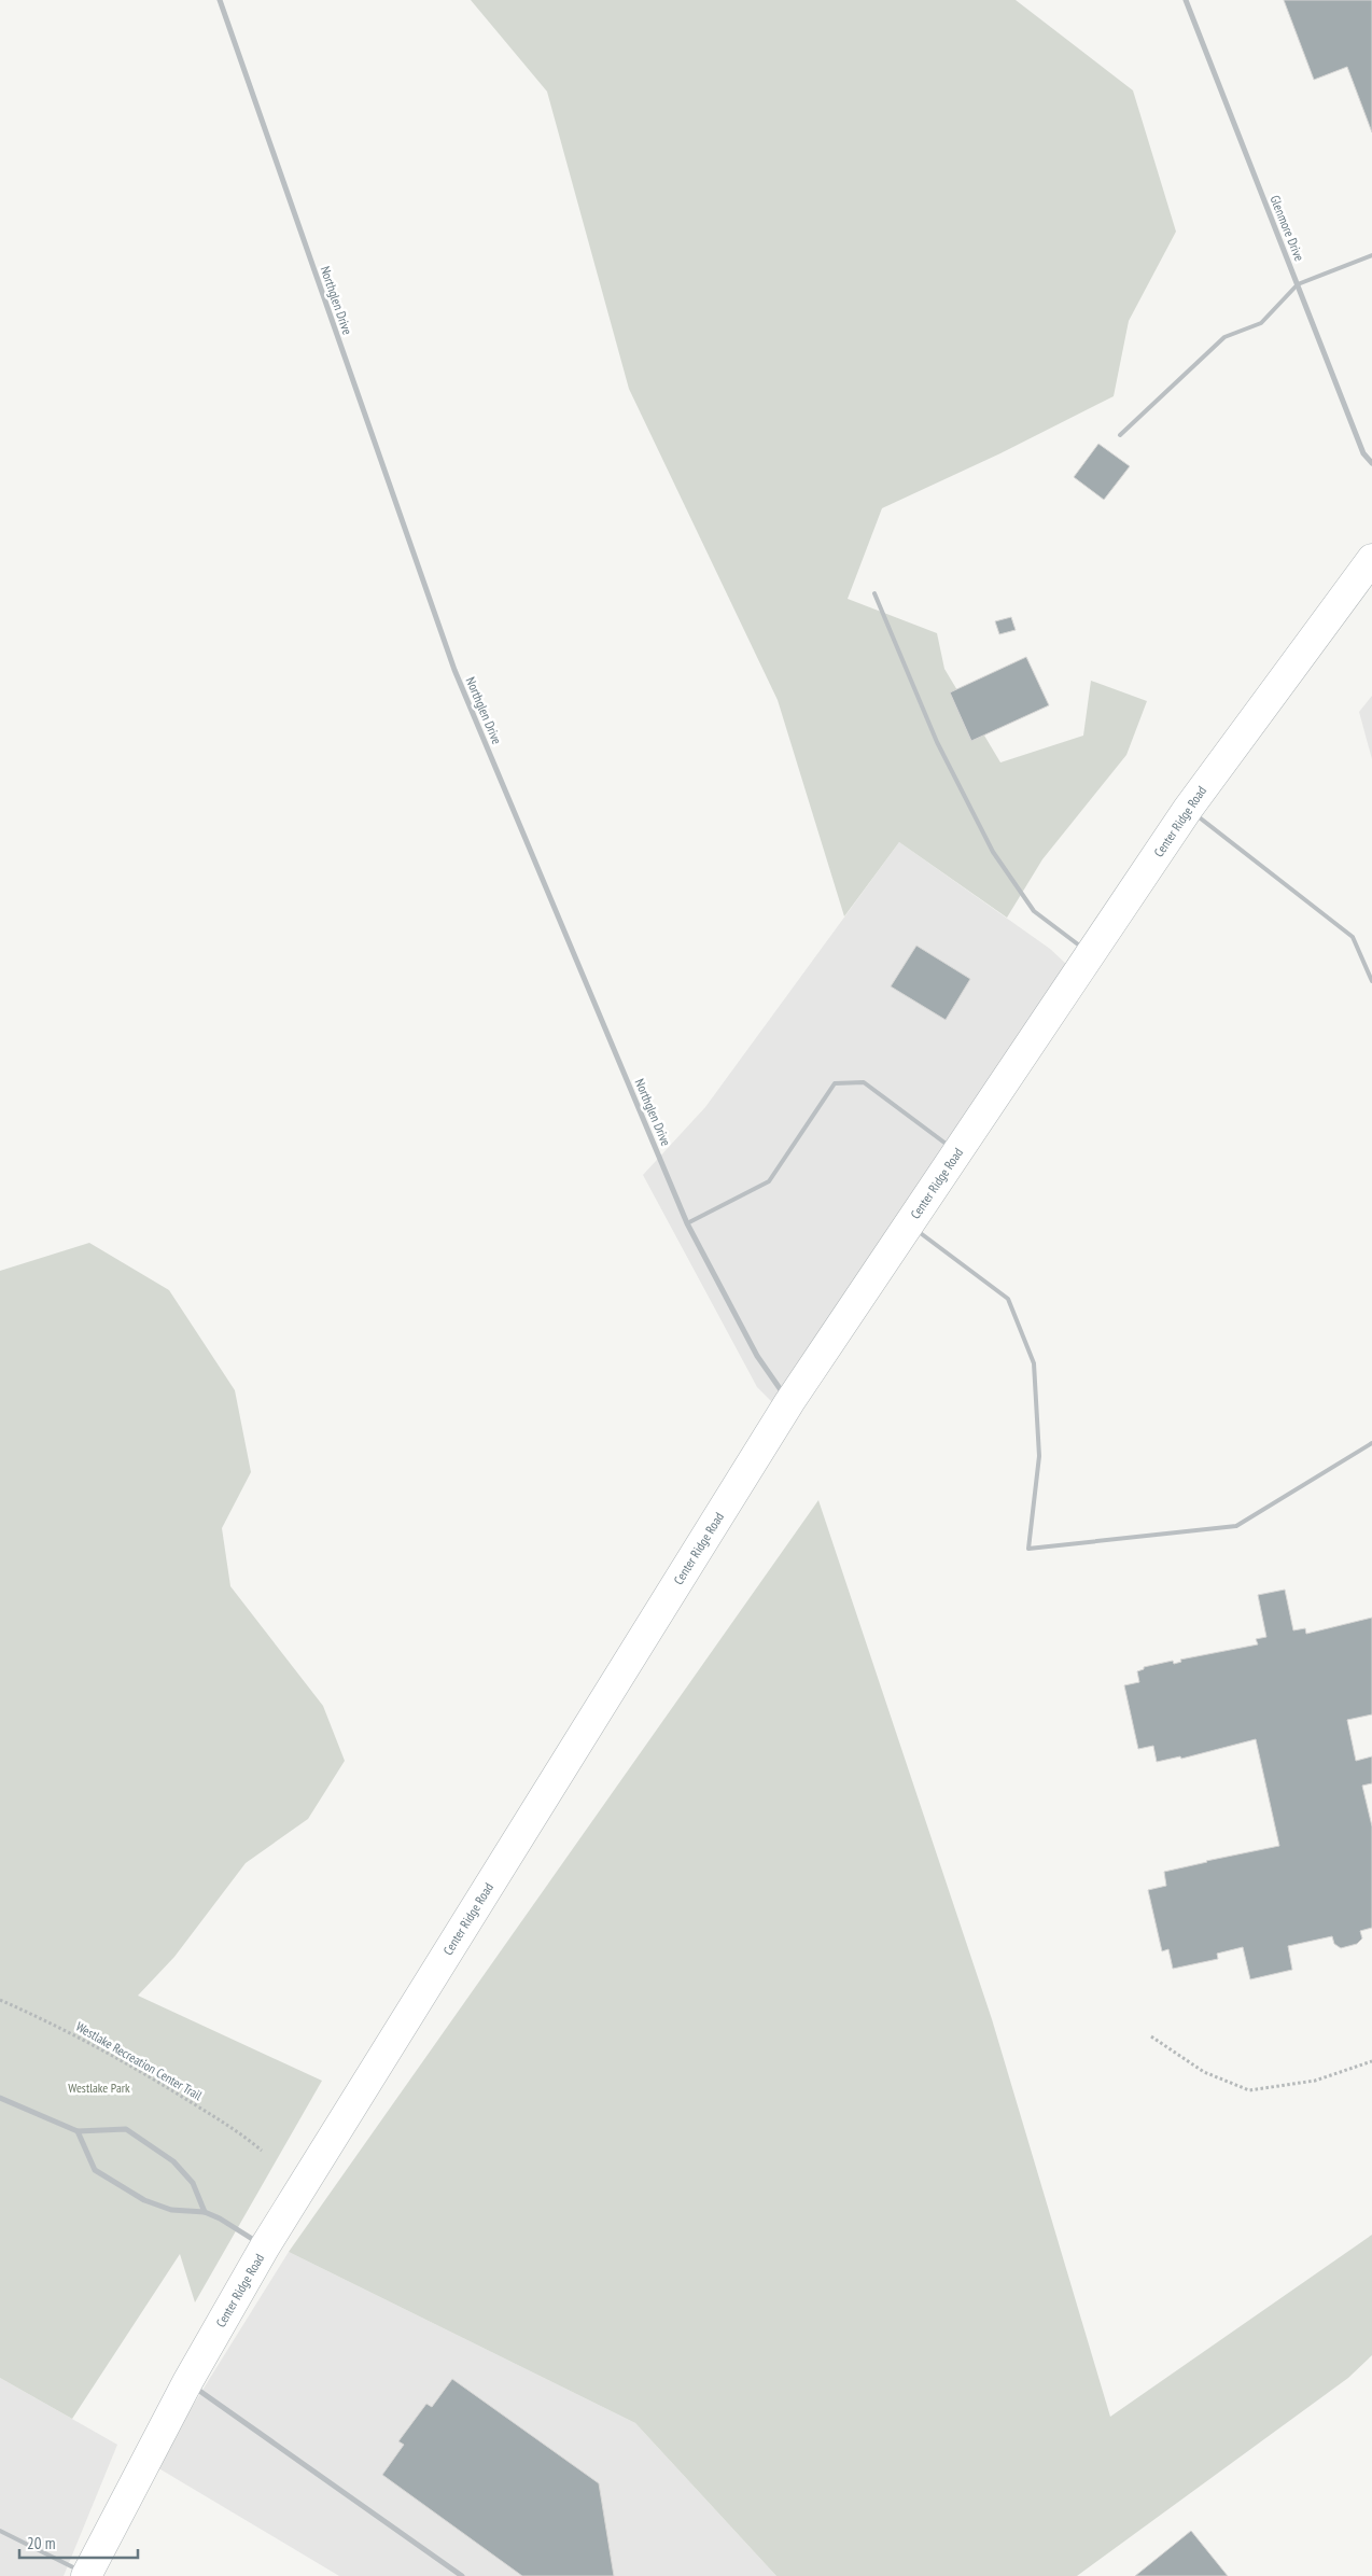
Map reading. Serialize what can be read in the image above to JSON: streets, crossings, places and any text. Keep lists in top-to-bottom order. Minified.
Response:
{"streets":{"main road":["Center Ridge Road"],"street":["Glenmore Drive","Northglen Drive"],"path":["Westlake Recreation Center Trail"]},"crossings":[["Northglen Drive","Center Ridge Road"]],"parks":["Westlake Park"],"scale_bar":"20 m"}
